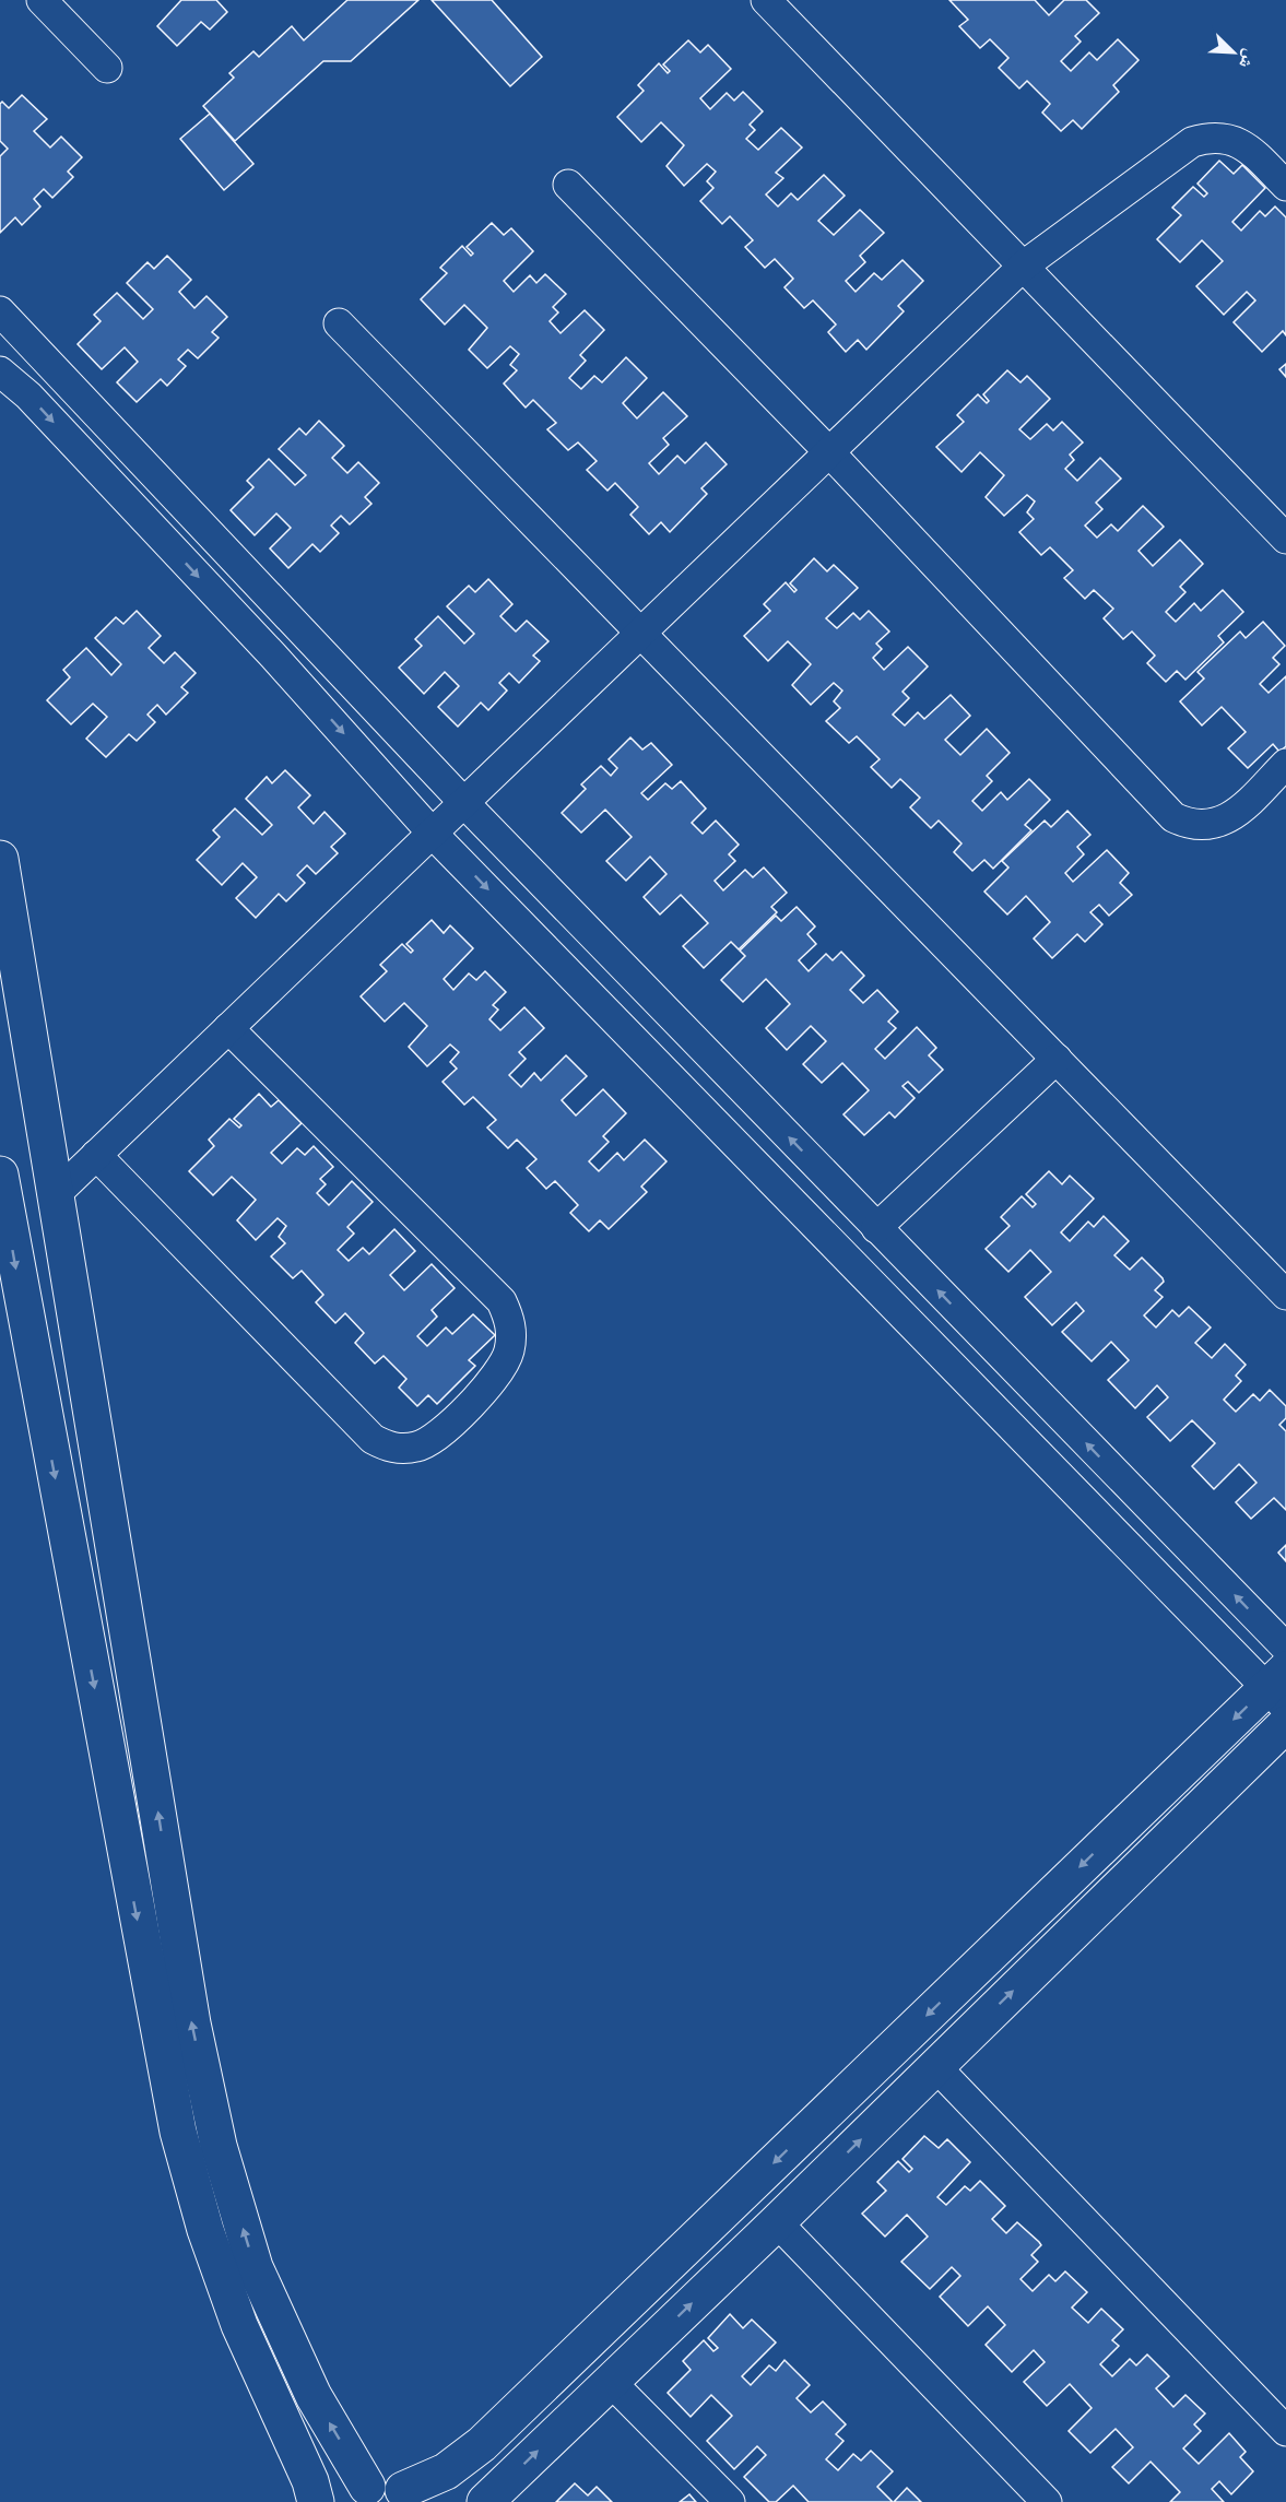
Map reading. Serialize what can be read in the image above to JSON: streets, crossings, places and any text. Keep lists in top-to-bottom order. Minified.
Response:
{"north":"bottom right"}
